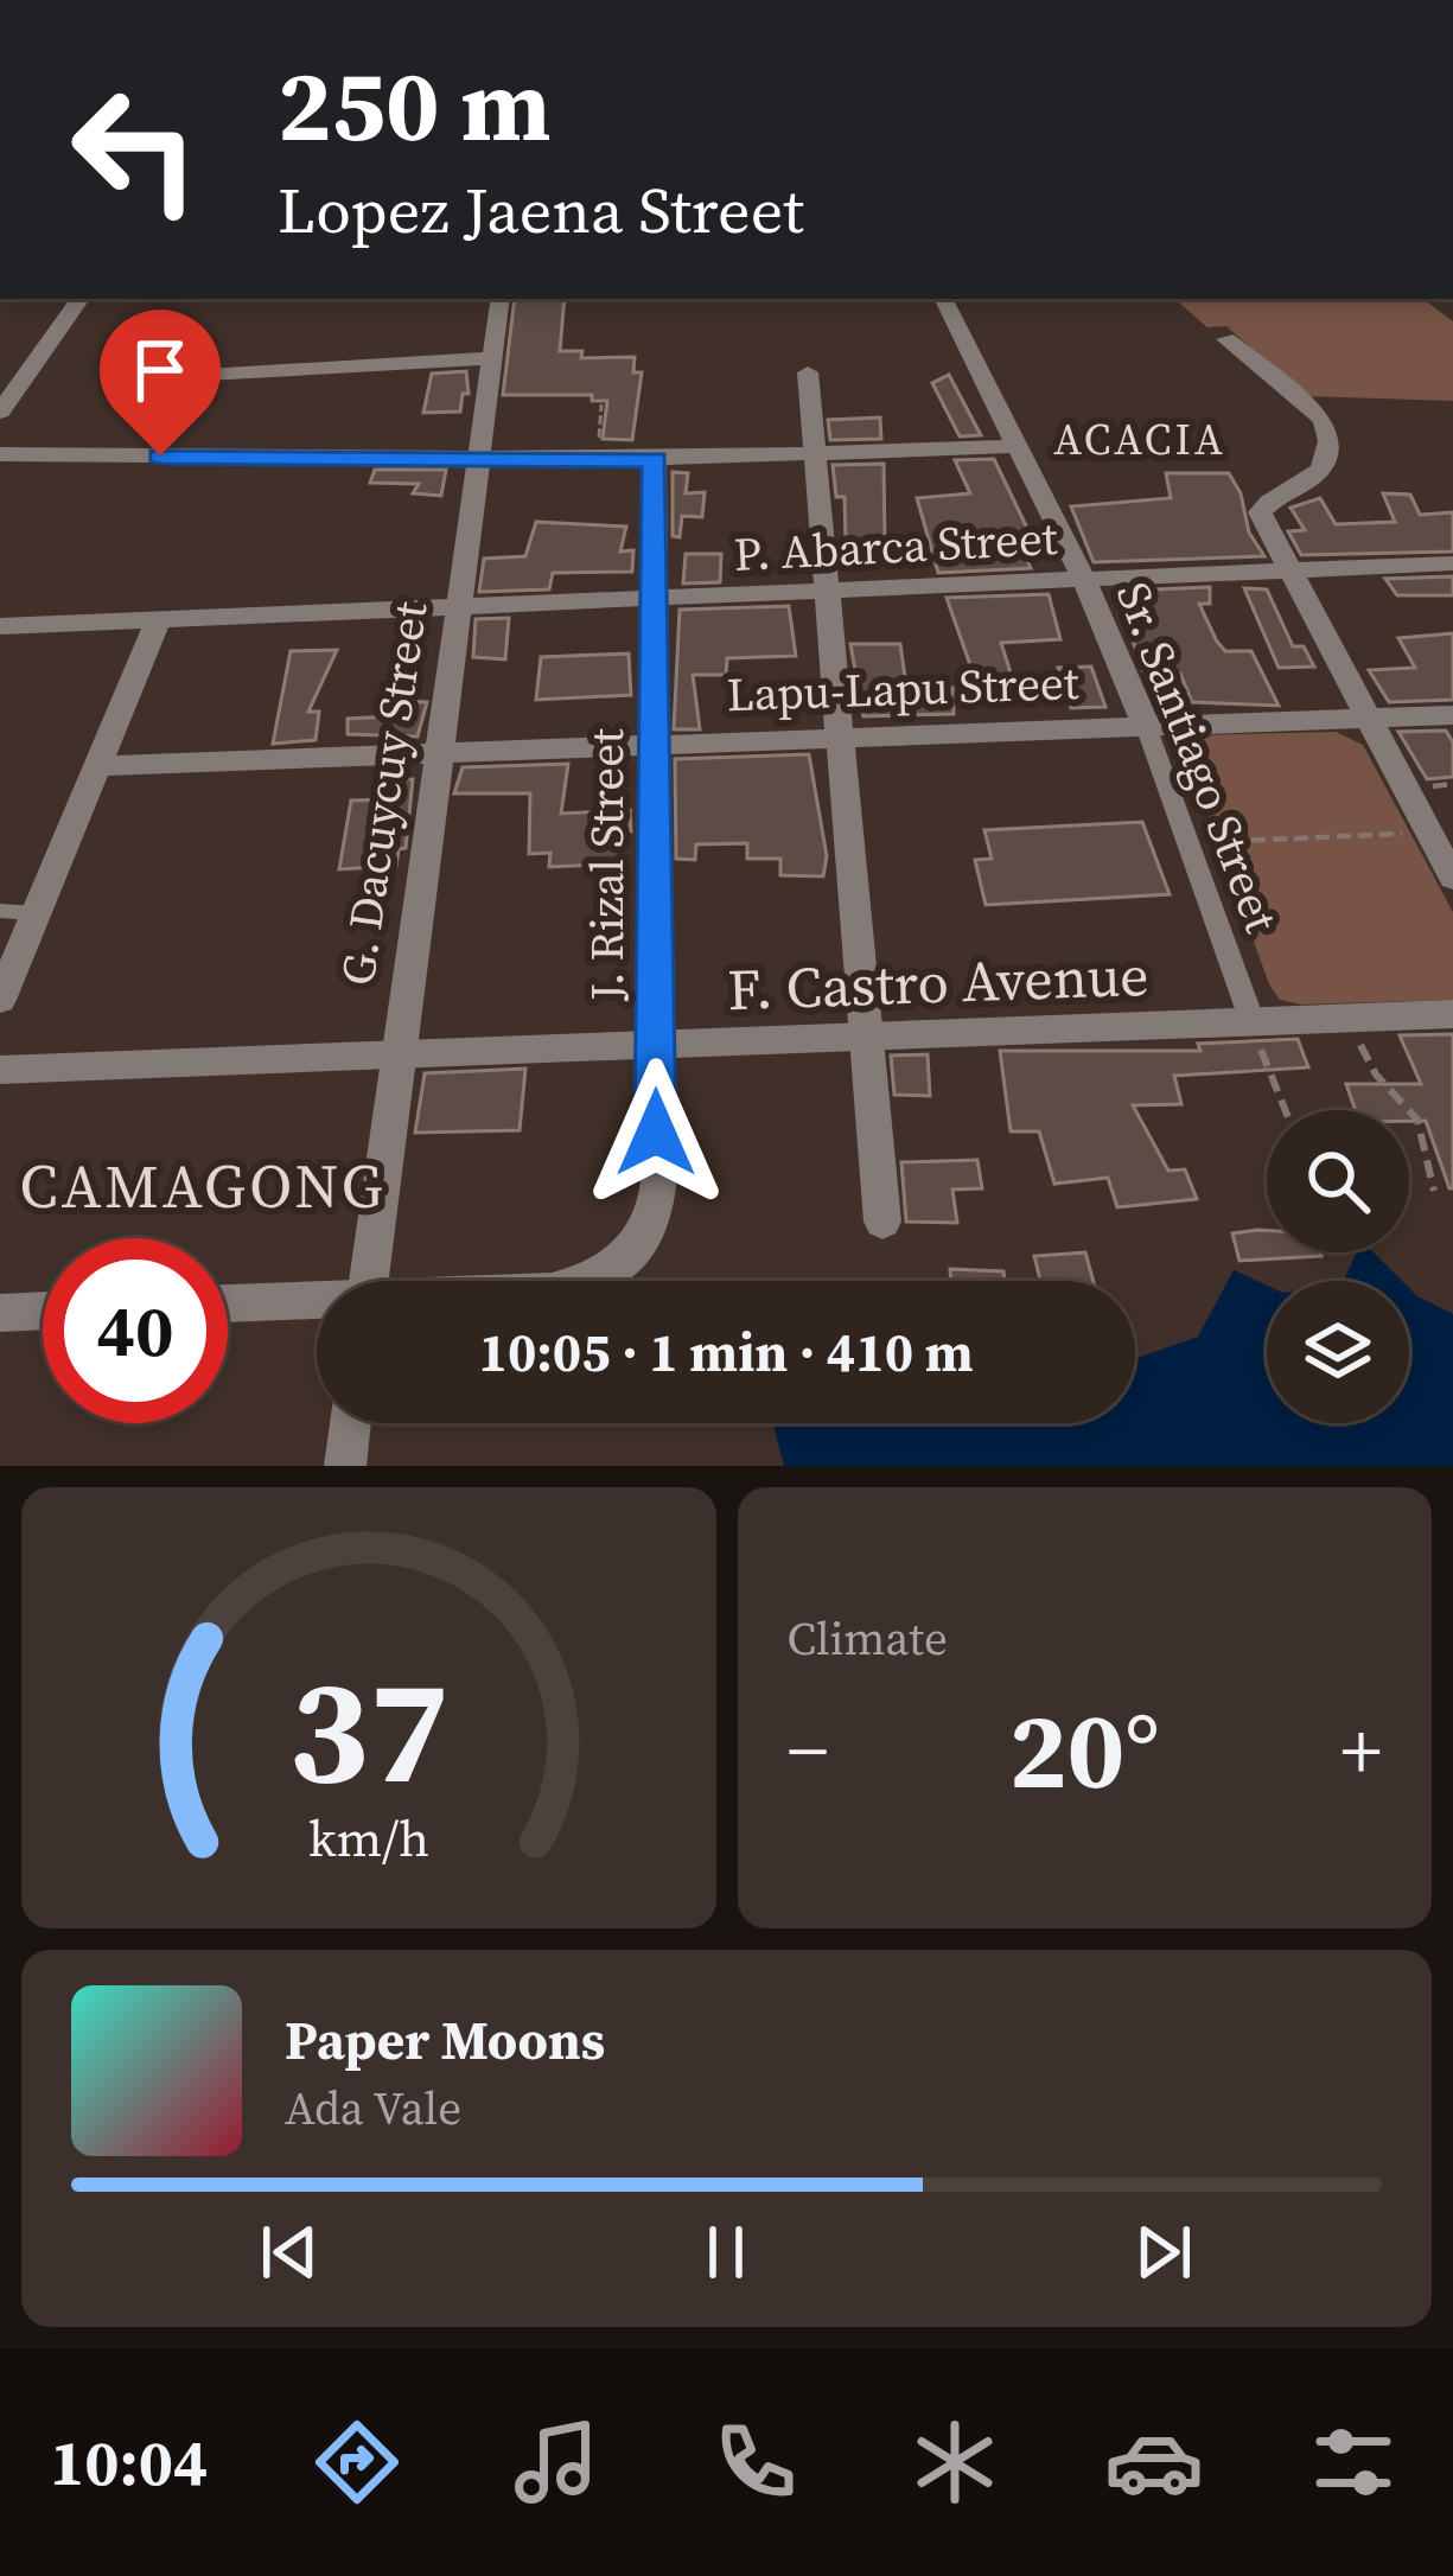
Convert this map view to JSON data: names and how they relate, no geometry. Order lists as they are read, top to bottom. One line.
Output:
{"streets":{"street":["P. Abarca Street","Lapu-Lapu Street","Sr. Santiago Street","G. Dacuycuy Street","J. Rizal Street","F. Castro Avenue"]},"crossings":[["P. Abarca Street","Sr. Santiago Street"],["P. Abarca Street","G. Dacuycuy Street"],["P. Abarca Street","J. Rizal Street"],["Lapu-Lapu Street","Sr. Santiago Street"],["Lapu-Lapu Street","G. Dacuycuy Street"],["Lapu-Lapu Street","J. Rizal Street"],["Sr. Santiago Street","F. Castro Avenue"],["G. Dacuycuy Street","F. Castro Avenue"],["J. Rizal Street","F. Castro Avenue"]],"districts":["ACACIA","CAMAGONG"],"page":{"turn":["250 m","Lopez Jaena Street"],"limit":"40","trip":"10:05 · 1 min · 410 m","tile":"Climate","heat":["−","20°","+"],"song":["Paper Moons","Ada Vale"],"tabs":"10:04","gauge":["37","km/h"]}}
